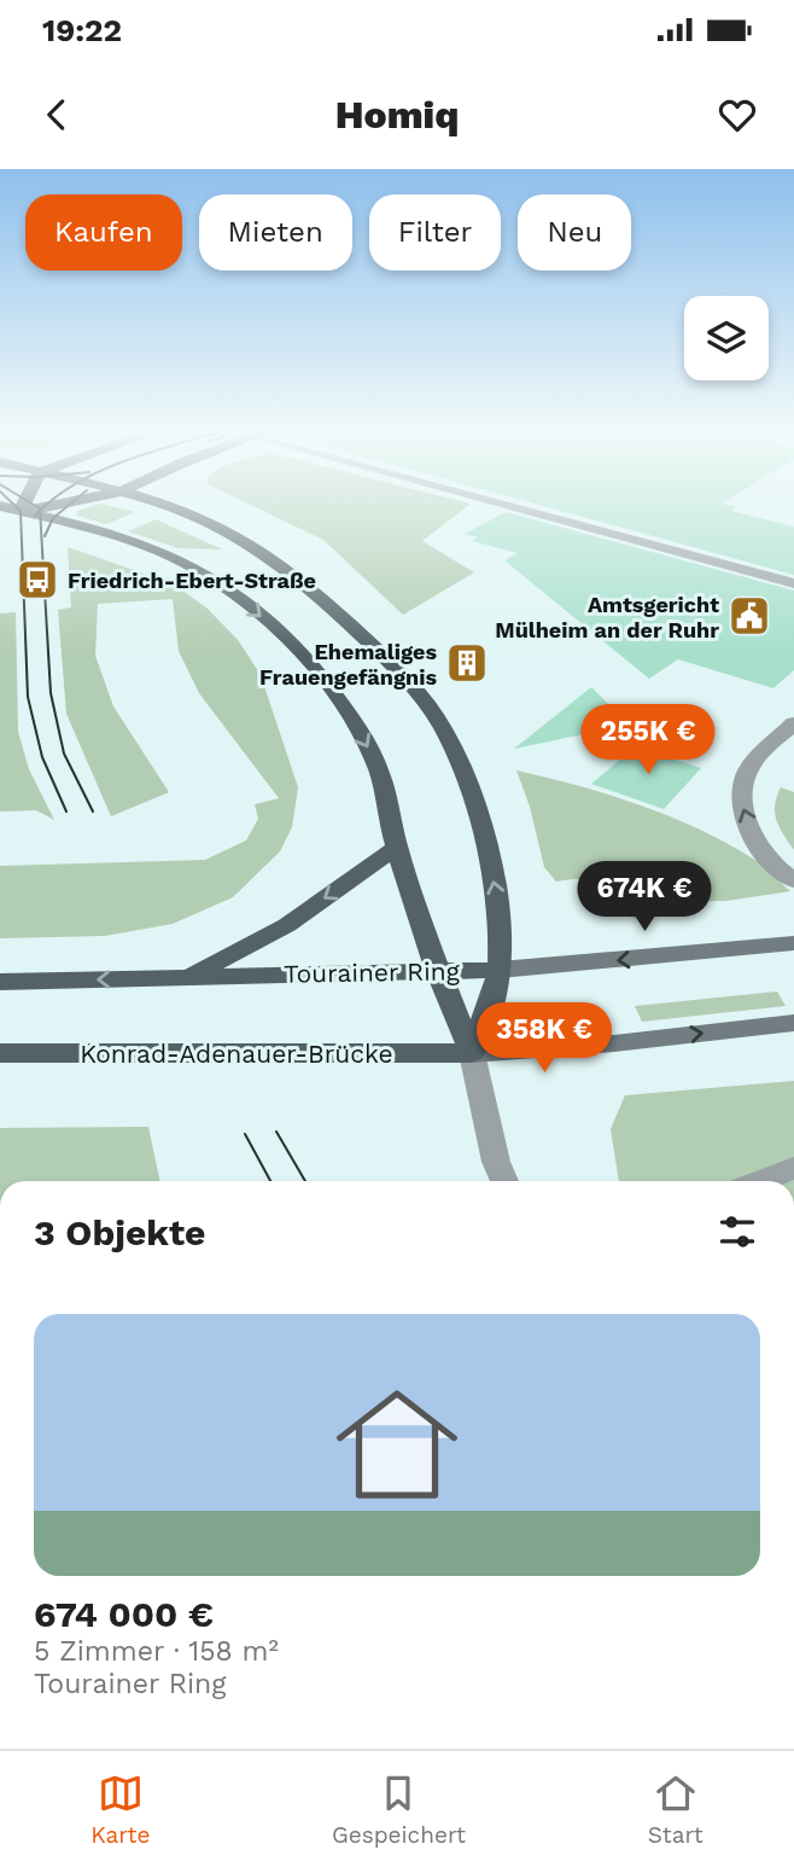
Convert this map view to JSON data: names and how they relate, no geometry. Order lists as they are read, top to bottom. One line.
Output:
{"streets":{"main road":["Tourainer Ring","Konrad-Adenauer-Brücke"]},"places":{"bus stop":["Friedrich-Ebert-Straße"],"public building":["Amtsgericht Mülheim an der Ruhr"],"building":["Ehemaliges Frauengefängnis"]},"page":{"status":"19:22","header":"Homiq","chip":["Kaufen","Mieten","Filter","Neu"],"price":["255K €","674K €","358K €"],"heading":"3 Objekte","list":[{"name":"674 000 €","note":"5 Zimmer · 158 m² · Tourainer Ring"}],"tabs":["Karte","Gespeichert","Start"]}}
